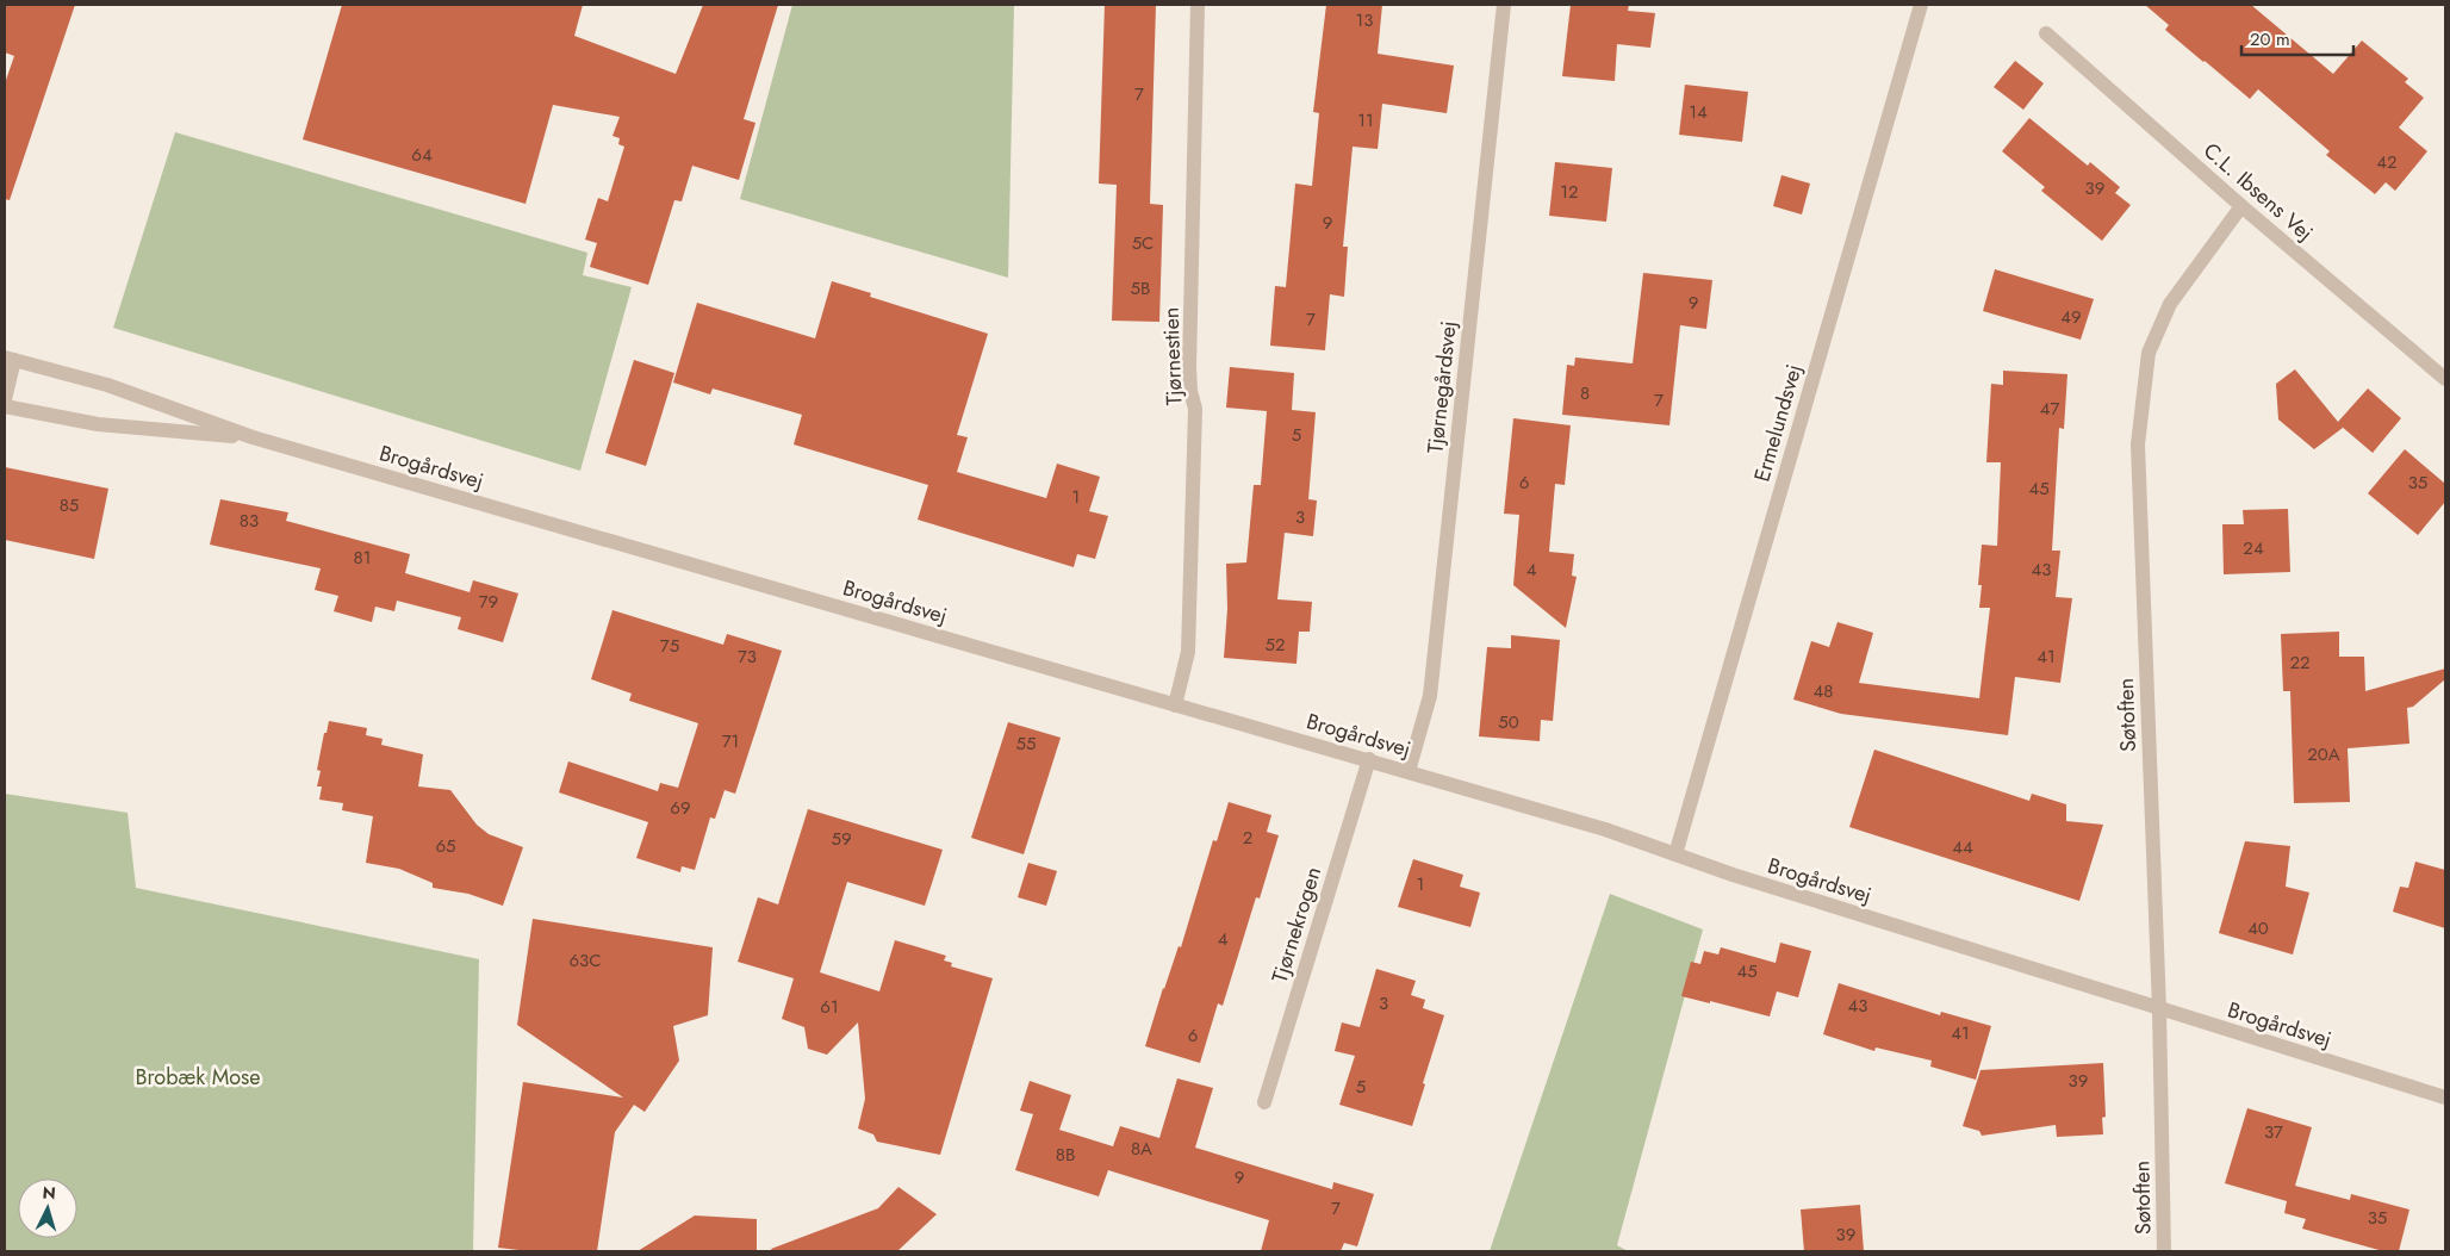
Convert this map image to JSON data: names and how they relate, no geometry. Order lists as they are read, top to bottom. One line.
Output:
{"streets":{"street":["C.L. Ibsens Vej","Tjørnestien","Tjørnegårdsvej","Ermelundsvej","Brogårdsvej","Søtoften","Tjørnekrogen"]},"crossings":[["C.L. Ibsens Vej","Søtoften"],["Tjørnestien","Brogårdsvej"],["Tjørnegårdsvej","Brogårdsvej"],["Ermelundsvej","Brogårdsvej"],["Brogårdsvej","Søtoften"],["Brogårdsvej","Tjørnekrogen"]],"parks":["Brobæk Mose"],"house_numbers":["13","7","14","11","64","42","39","12","9","5C","5B","9","49","7","8","7","47","5","6","35","45","1","85","3","83","24","81","4","43","79","52","75","73","41","22","48","50","71","55","20A","69","2","59","65","44","1","40","4","63C","45","3","43","61","41","6","39","5","37","8A","8B","9","7","35","39"],"scale_bar":"20 m","north":"top"}
